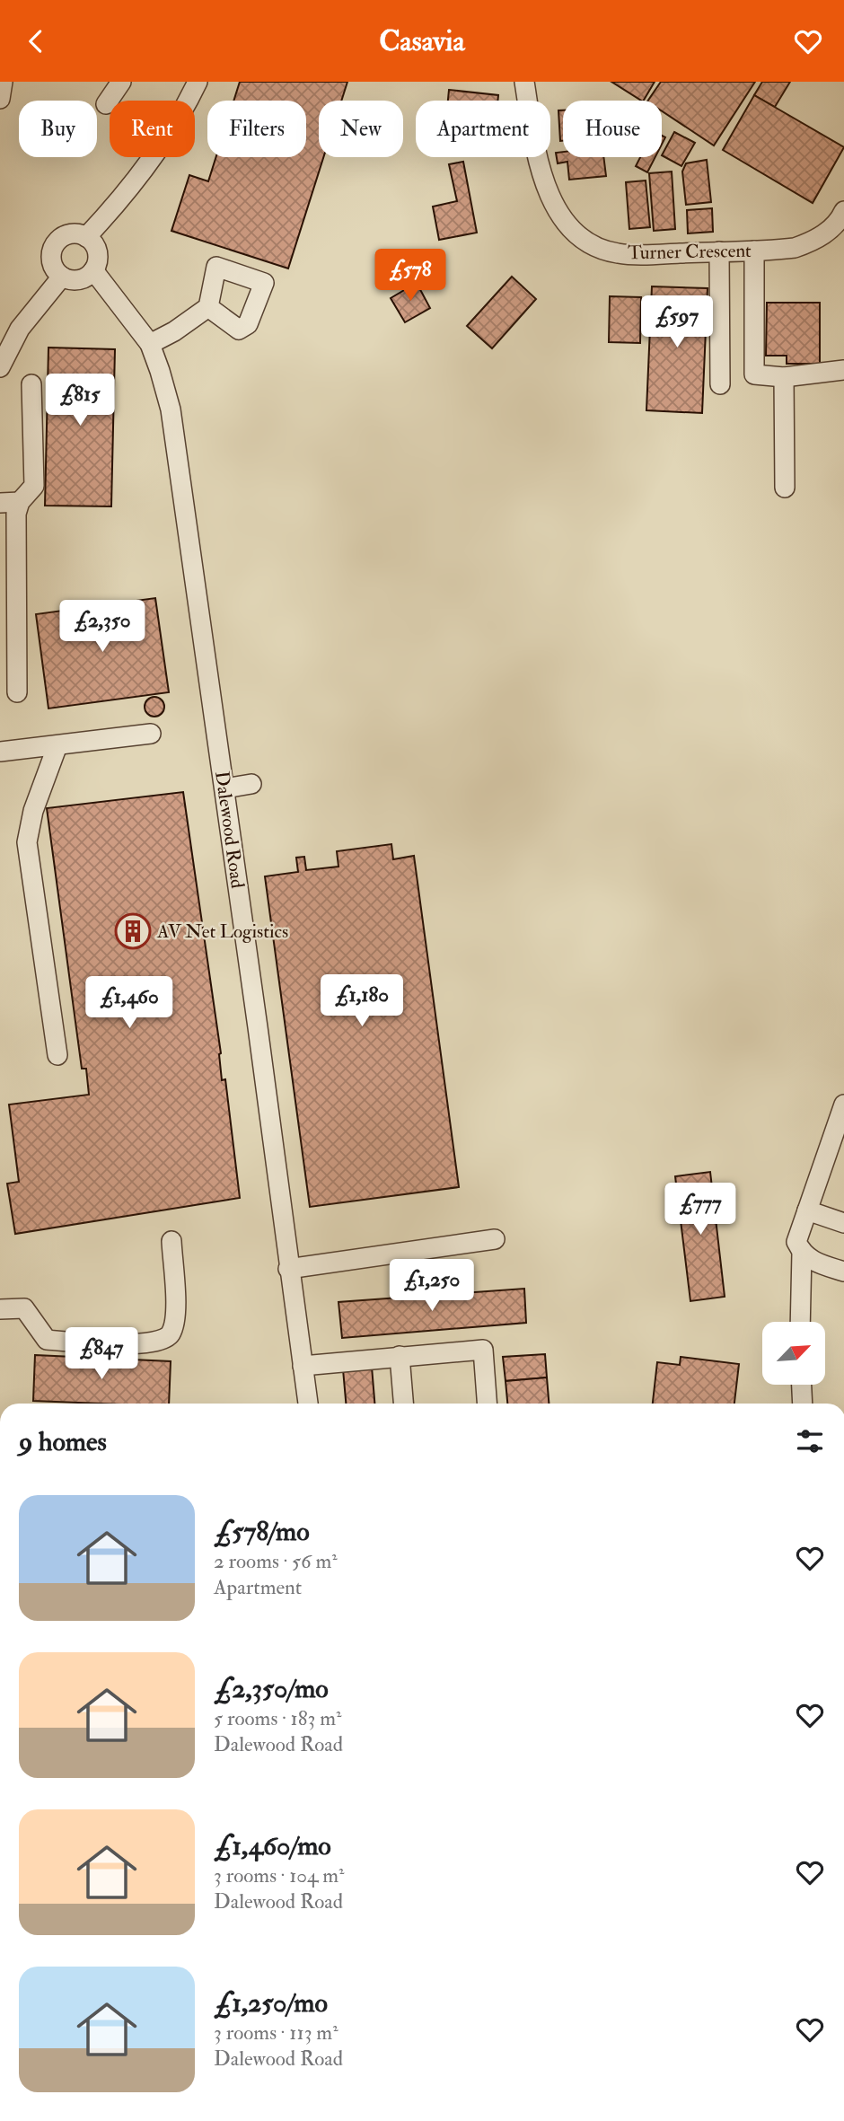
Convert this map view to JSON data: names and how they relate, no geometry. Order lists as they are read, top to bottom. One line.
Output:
{"streets":{"street":["Turner Crescent","Dalewood Road"]},"places":{"building":["AV Net Logistics"]},"north":"top right","page":{"header":"Casavia","chip":["Buy","Rent","Filters","New","Apartment","House"],"price":["£578","£597","£815","£2,350","£1,180","£1,460","£777","£1,250","£847"],"heading":"9 homes","list":[{"name":"£578/mo","note":"2 rooms · 56 m² · Apartment"},{"name":"£2,350/mo","note":"5 rooms · 183 m² · Dalewood Road"},{"name":"£1,460/mo","note":"3 rooms · 104 m² · Dalewood Road"},{"name":"£1,250/mo","note":"3 rooms · 113 m² · Dalewood Road"}]}}
